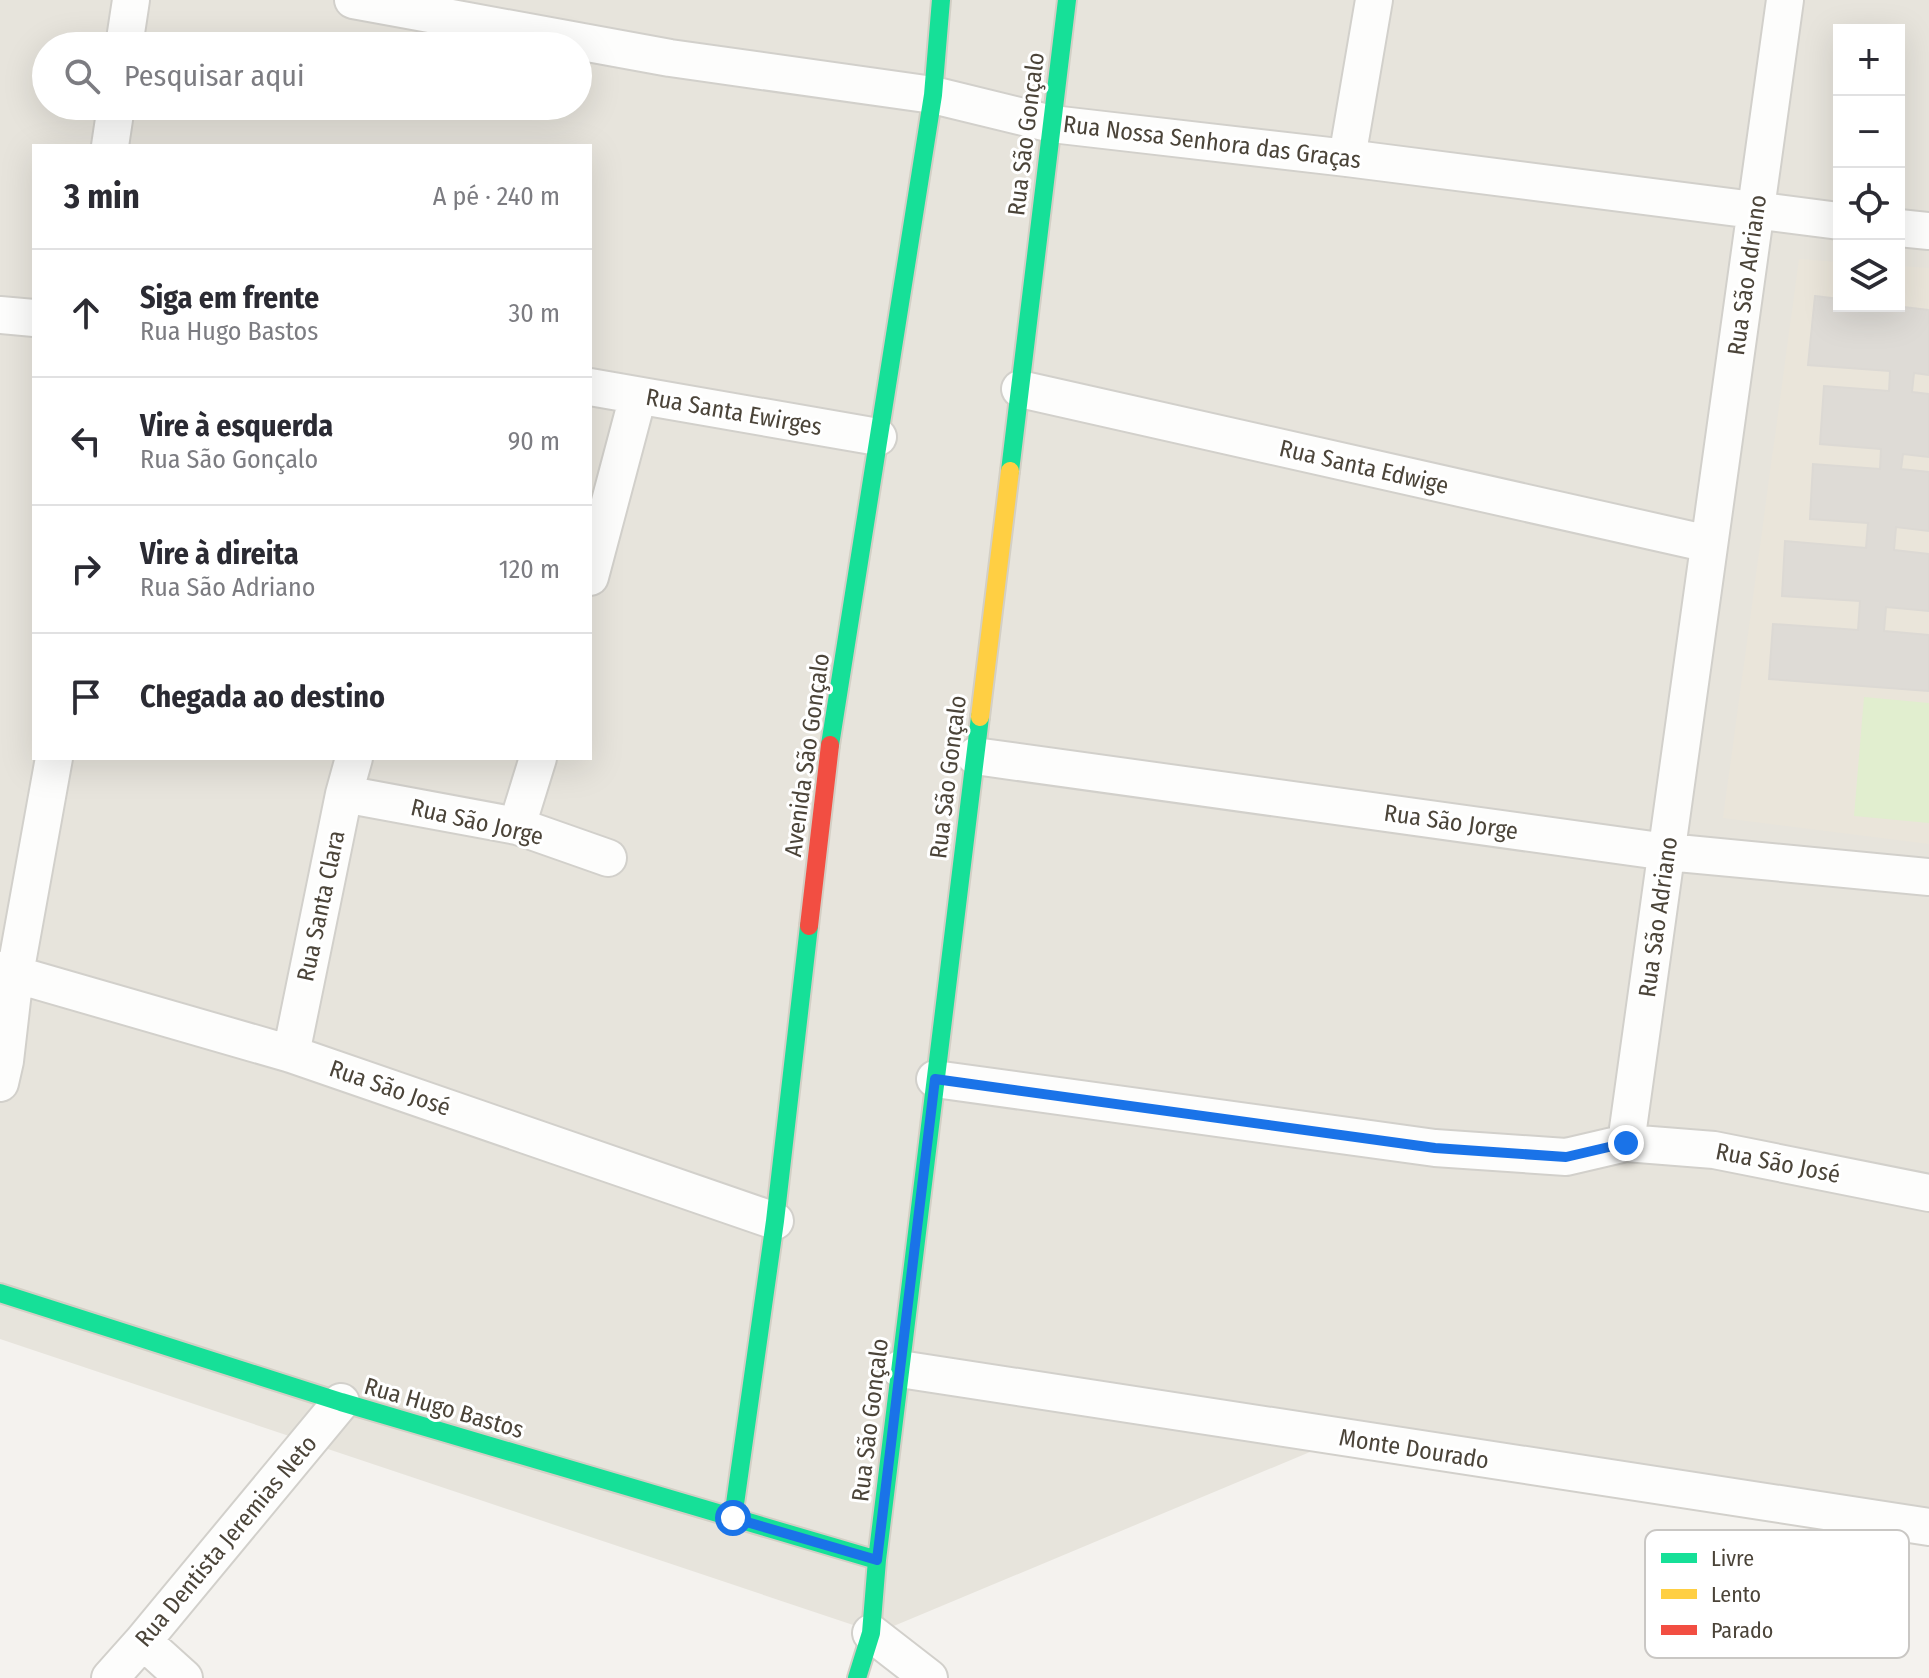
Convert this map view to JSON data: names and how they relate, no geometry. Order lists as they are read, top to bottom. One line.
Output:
{"streets":{"street":["Rua São Gonçalo","Rua Nossa Senhora das Graças","Rua São Adriano","Rua Santa Ewirges","Rua Santa Edwige","Avenida São Gonçalo","Rua São Jorge","Rua Santa Clara","Rua São José","Rua Hugo Bastos","Monte Dourado","Rua Dentista Jeremias Neto"]},"crossings":[["Rua São Gonçalo","Rua Nossa Senhora das Graças"],["Rua São Gonçalo","Rua Santa Edwige"],["Rua São Gonçalo","Rua São Jorge"],["Rua São Gonçalo","Rua Hugo Bastos"],["Rua São Gonçalo","Monte Dourado"],["Rua Nossa Senhora das Graças","Rua São Adriano"],["Rua Nossa Senhora das Graças","Avenida São Gonçalo"],["Rua São Adriano","Rua Santa Edwige"],["Rua São Adriano","Rua São Jorge"],["Rua São Adriano","Rua São José"],["Rua Santa Ewirges","Avenida São Gonçalo"],["Avenida São Gonçalo","Rua São José"],["Avenida São Gonçalo","Rua Hugo Bastos"],["Rua São Jorge","Rua Santa Clara"],["Rua Santa Clara","Rua São José"],["Rua Hugo Bastos","Rua Dentista Jeremias Neto"]],"legend":["Livre","Lento","Parado"],"page":{"map_buttons":["+","−"],"search":"Pesquisar aqui","heading":["3 min","A pé · 240 m"],"list":[["Siga em frente","Rua Hugo Bastos","30 m"],["Vire à esquerda","Rua São Gonçalo","90 m"],["Vire à direita","Rua São Adriano","120 m"],"Chegada ao destino"]}}
